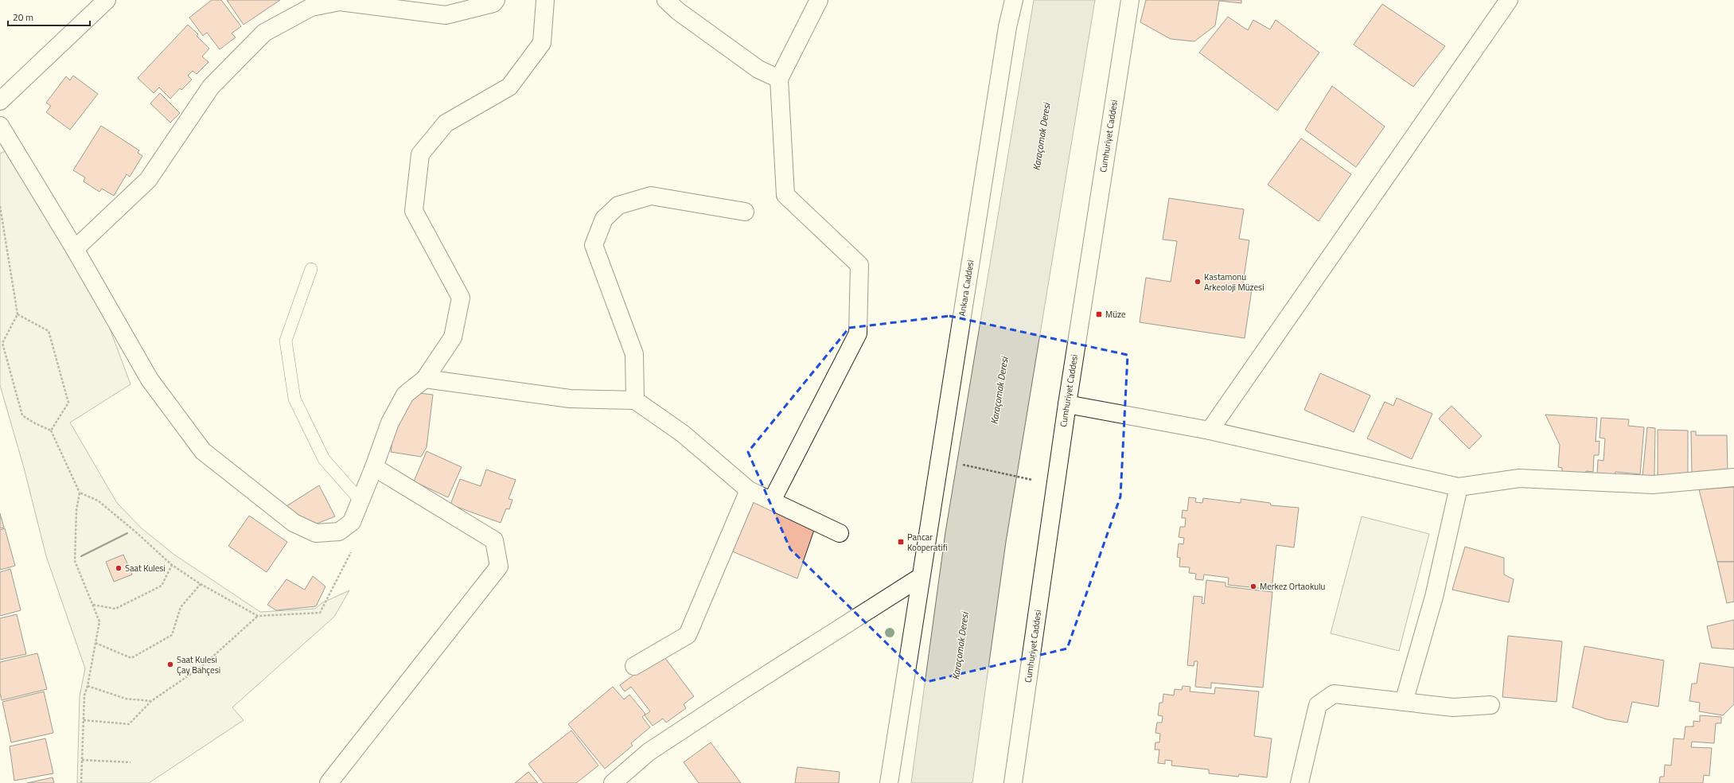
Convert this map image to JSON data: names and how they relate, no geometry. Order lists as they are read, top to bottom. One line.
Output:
{"streets":{"street":["Cumhuriyet Caddesi","Ankara Caddesi"]},"water":["Karaçomak Deresi"],"places":{"other":["Kastamonu Arkeoloji Müzesi","Saat Kulesi","Merkez Ortaokulu","Saat Kulesi Çay Bahçesi"],"transit":["Müze","Pancar Kooperatifi"]},"scale_bar":"20 m"}
